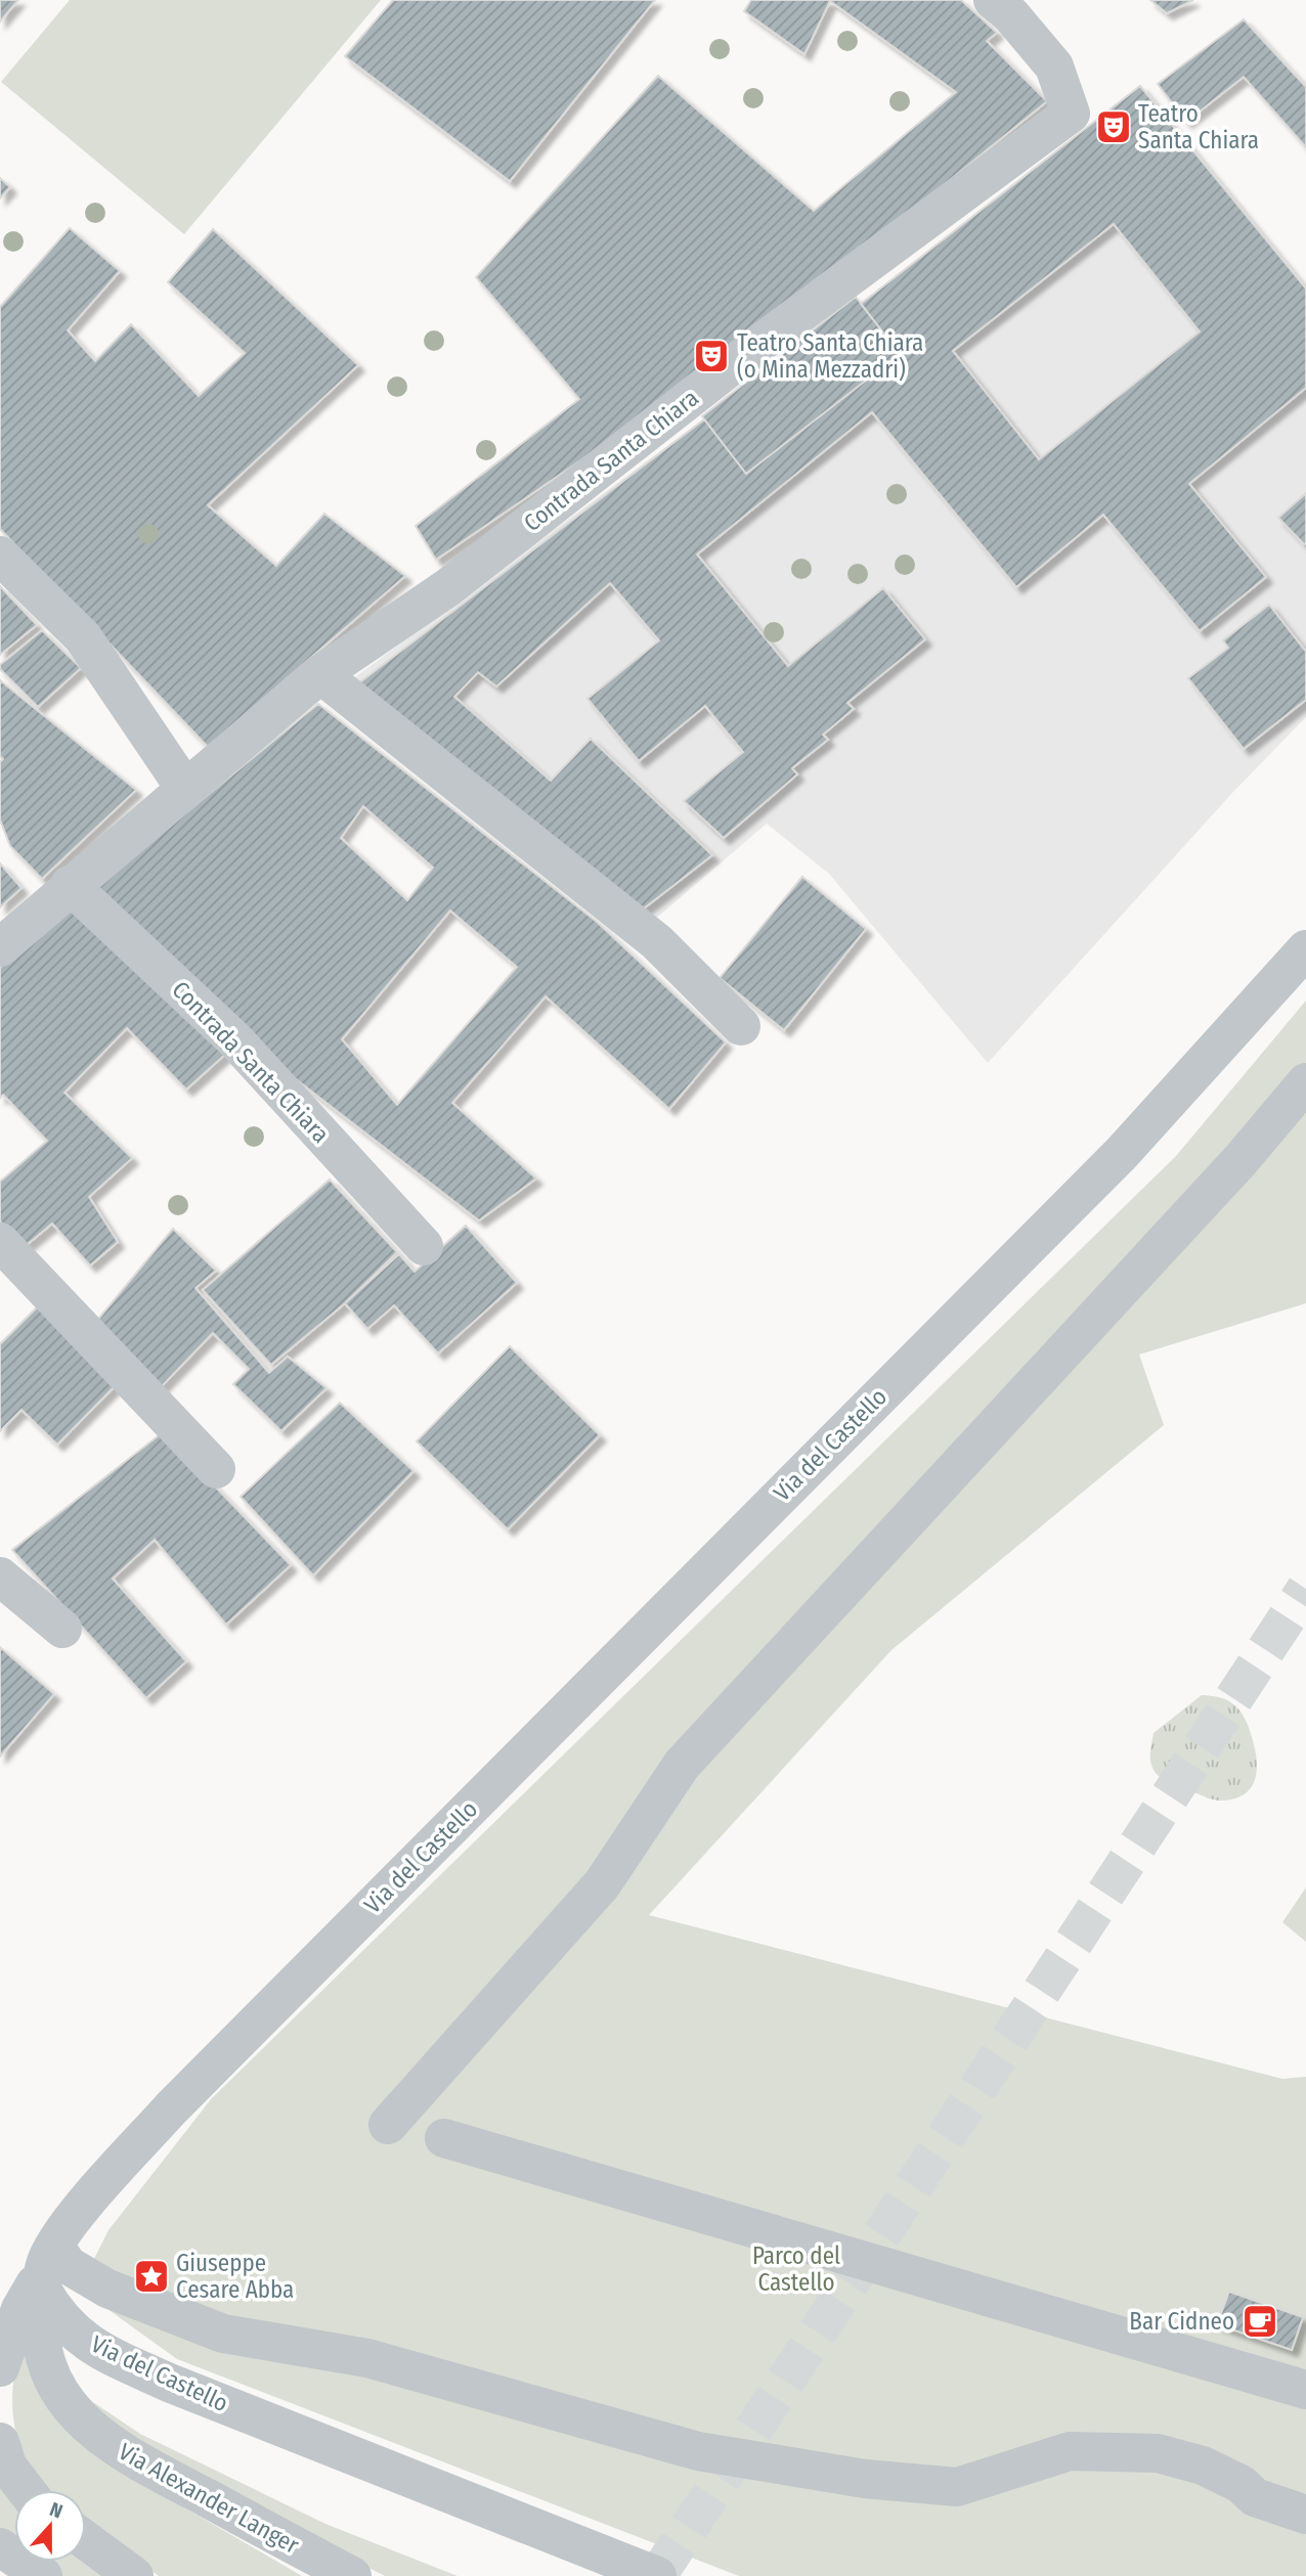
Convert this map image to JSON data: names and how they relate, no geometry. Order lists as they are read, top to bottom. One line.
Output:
{"streets":{"street":["Contrada Santa Chiara","Via del Castello","Via Alexander Langer"]},"crossings":[["Via del Castello","Via Alexander Langer"]],"parks":["Parco del Castello"],"places":{"theatre":["Teatro Santa Chiara","Teatro Santa Chiara (o Mina Mezzadri)"],"place":["Giuseppe Cesare Abba"],"cafe":["Bar Cidneo"]},"north":"top"}
